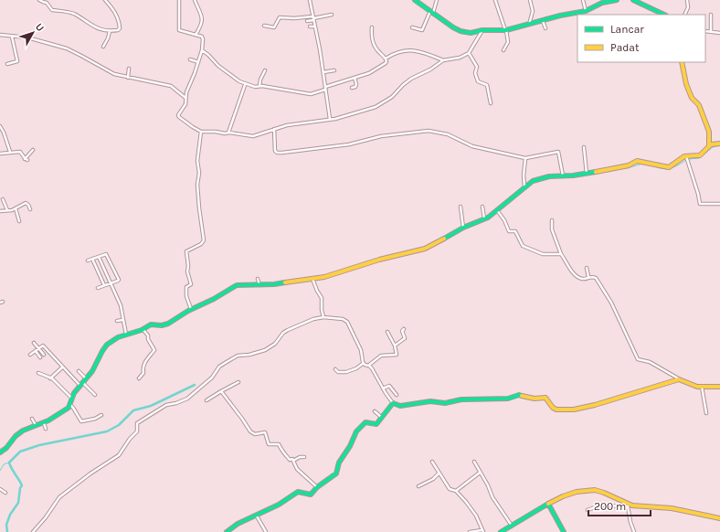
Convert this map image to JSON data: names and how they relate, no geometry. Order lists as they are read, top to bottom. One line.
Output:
{"legend":["Lancar","Padat"],"scale_bar":"200 m","north":"top right"}
